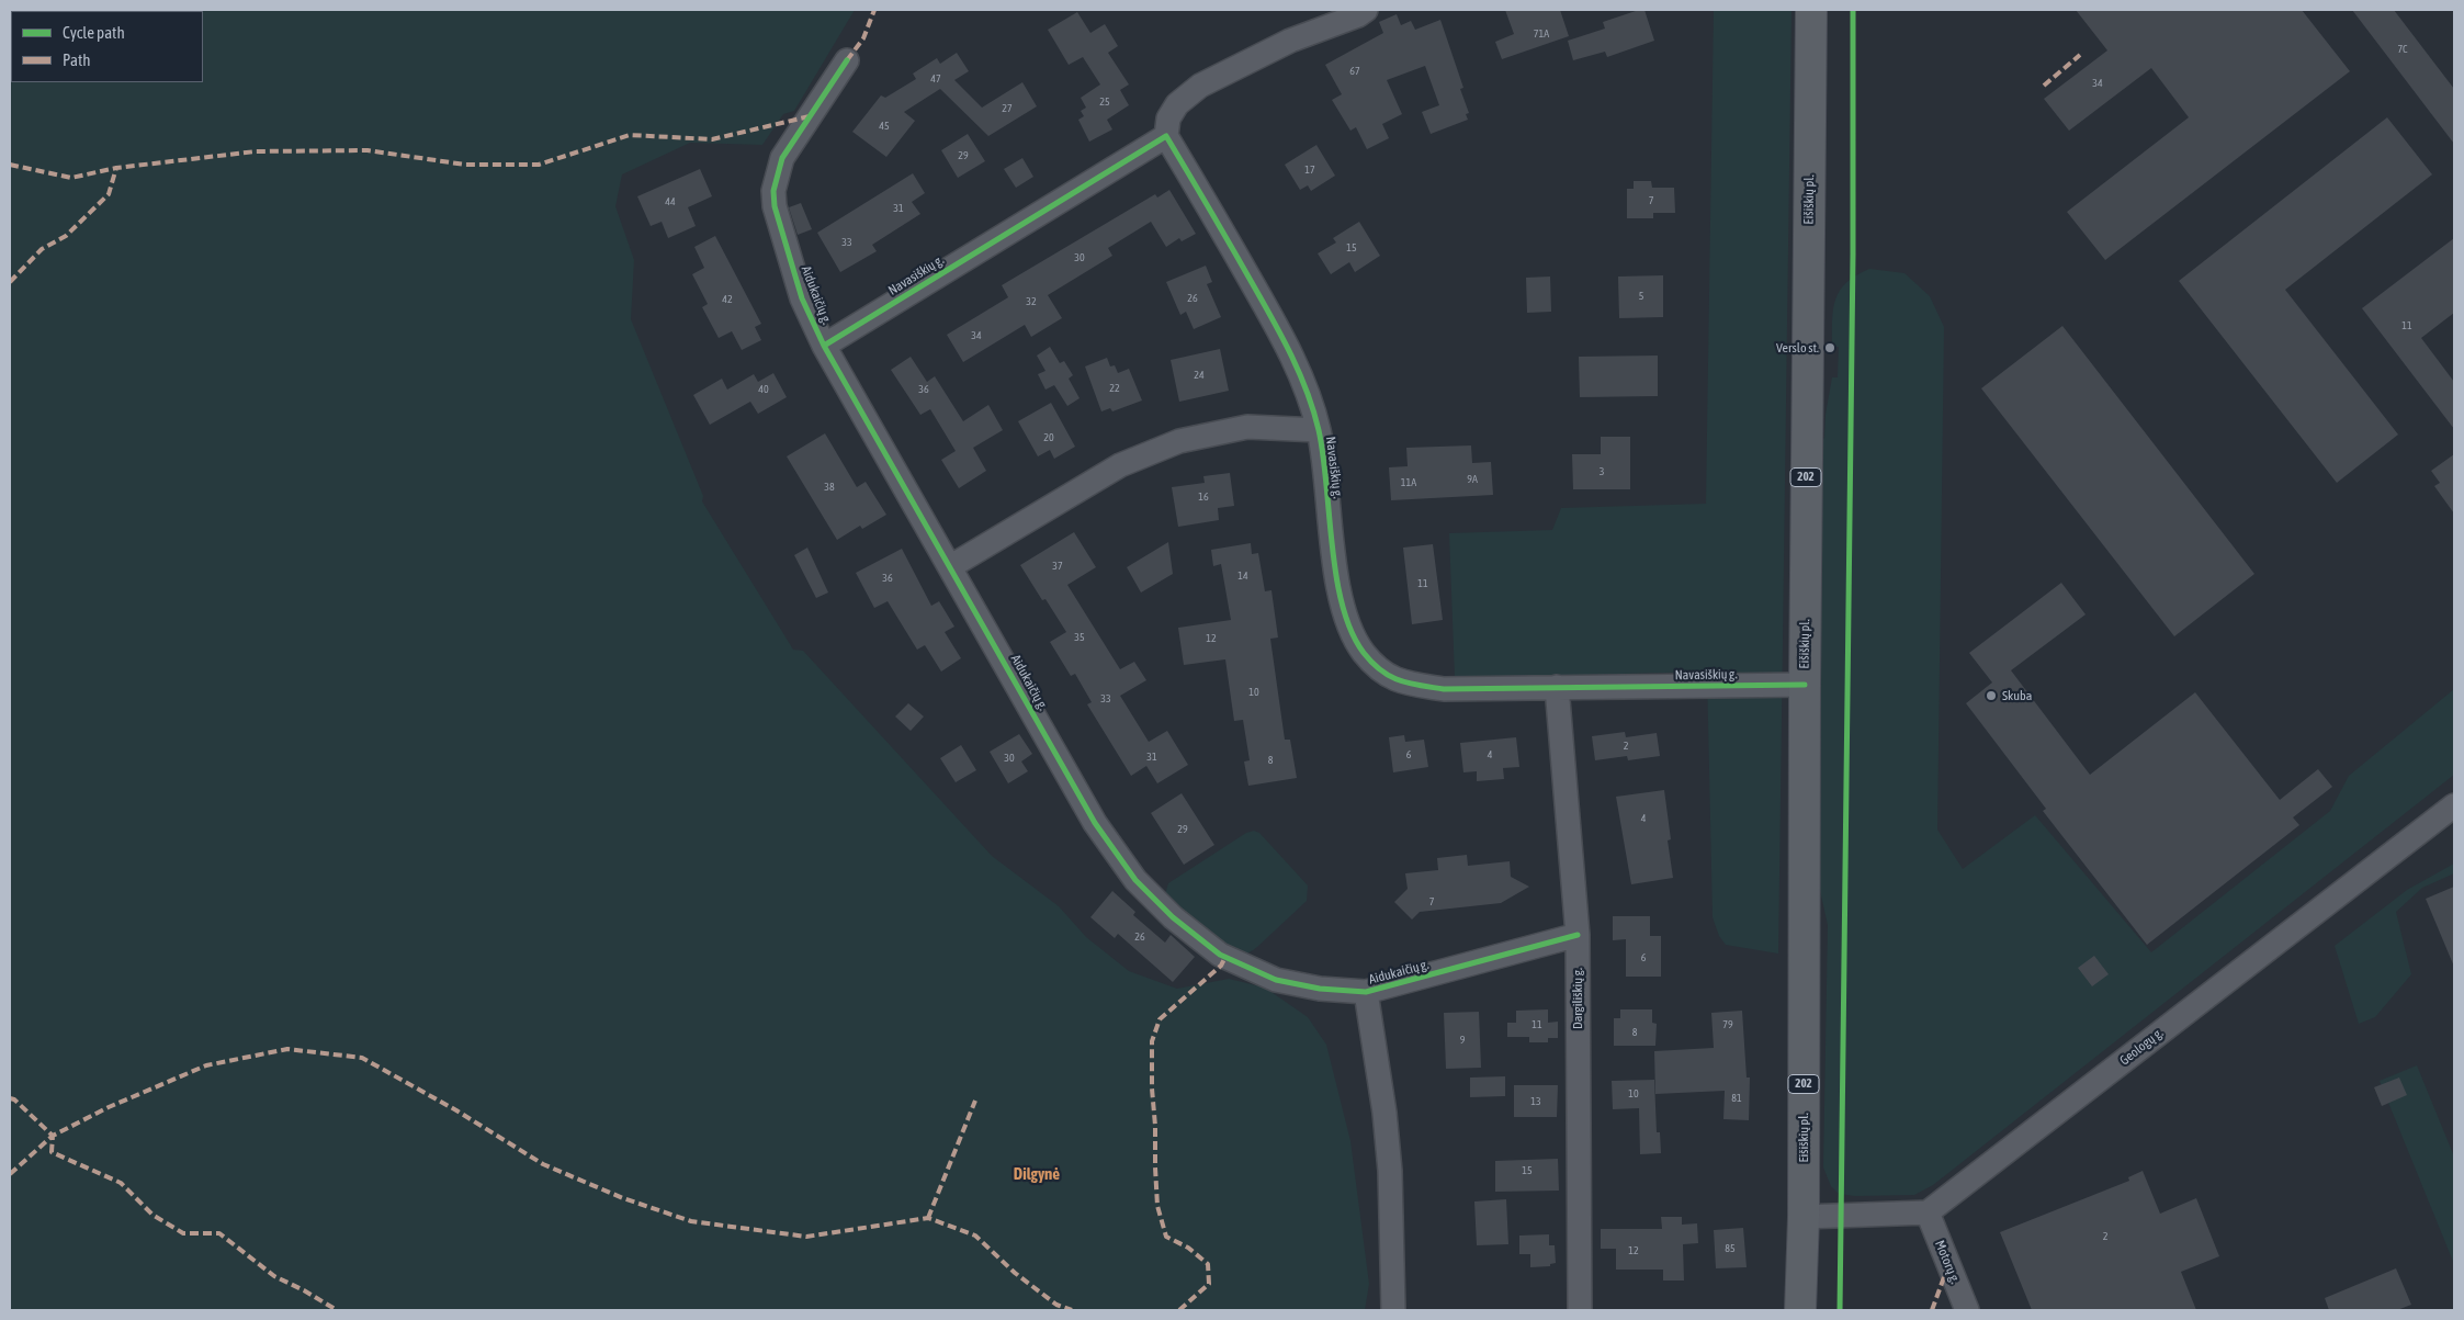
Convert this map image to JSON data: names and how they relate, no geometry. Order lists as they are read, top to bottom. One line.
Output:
{"streets":{"main road":["Eišiškių pl.","202"],"street":["Navasiškių g.","Aidukaičių g.","Dargiliškių g.","Geologų g.","Motorų g."]},"crossings":[["Eišiškių pl.","Navasiškių g."],["Navasiškių g.","Aidukaičių g."],["Navasiškių g.","Dargiliškių g."],["Aidukaičių g.","Dargiliškių g."],["Geologų g.","Motorų g."]],"districts":["Dilgynė"],"places":["Verslo st.","Skuba"],"house_numbers":["71A","7C","67","47","34","25","27","45","29","17","7","44","31","33","15","30","5","26","42","32","11","34","24","22","40","36","20","3","9A","11A","38","16","37","14","36","11","35","12","10","33","2","6","4","31","30","8","4","29","7","26","6","11","79","8","9","10","81","13","15","2","85","12"],"legend":["Cycle path","Path"]}
